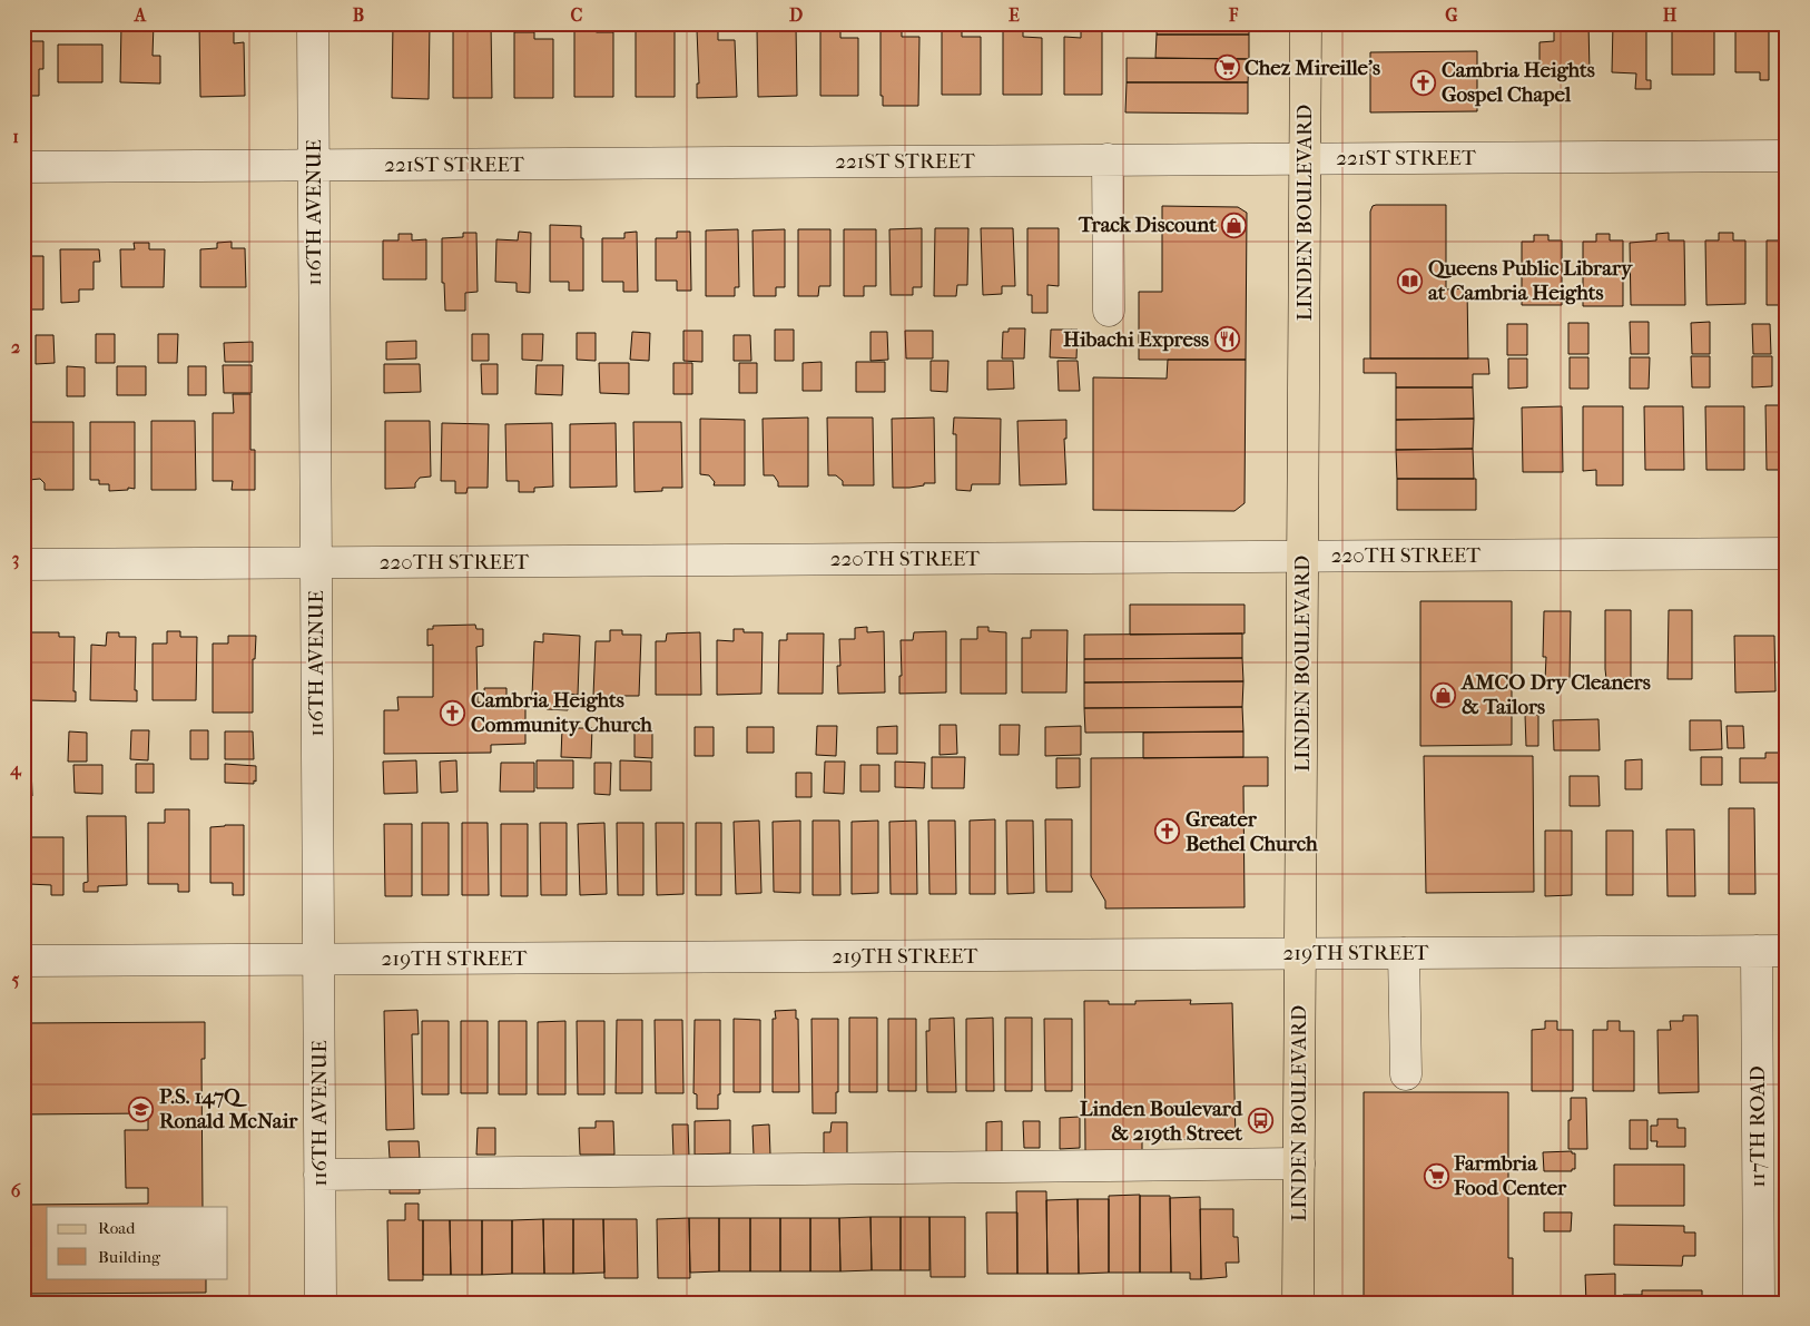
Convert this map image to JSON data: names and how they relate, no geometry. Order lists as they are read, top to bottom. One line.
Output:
{"streets":{"main road":["LINDEN BOULEVARD"],"street":["221ST STREET","116TH AVENUE","220TH STREET","219TH STREET","117TH ROAD"]},"crossings":[["221ST STREET","116TH AVENUE"],["221ST STREET","LINDEN BOULEVARD"],["116TH AVENUE","220TH STREET"],["116TH AVENUE","219TH STREET"],["LINDEN BOULEVARD","220TH STREET"],["LINDEN BOULEVARD","219TH STREET"],["219TH STREET","117TH ROAD"]],"places":{"supermarket":["Chez Mireille's","Farmbria Food Center"],"church":["Cambria Heights Gospel Chapel","Cambria Heights Community Church","Greater Bethel Church"],"shop":["Track Discount","AMCO Dry Cleaners & Tailors"],"library":["Queens Public Library at Cambria Heights"],"restaurant":["Hibachi Express"],"school or university":["P.S. 147Q Ronald McNair"],"bus stop":["Linden Boulevard & 219th Street"]},"legend":["Road","Building"],"grid":{"columns":["A","B","C","D","E","F","G","H"],"rows":["1","2","3","4","5","6"]}}
